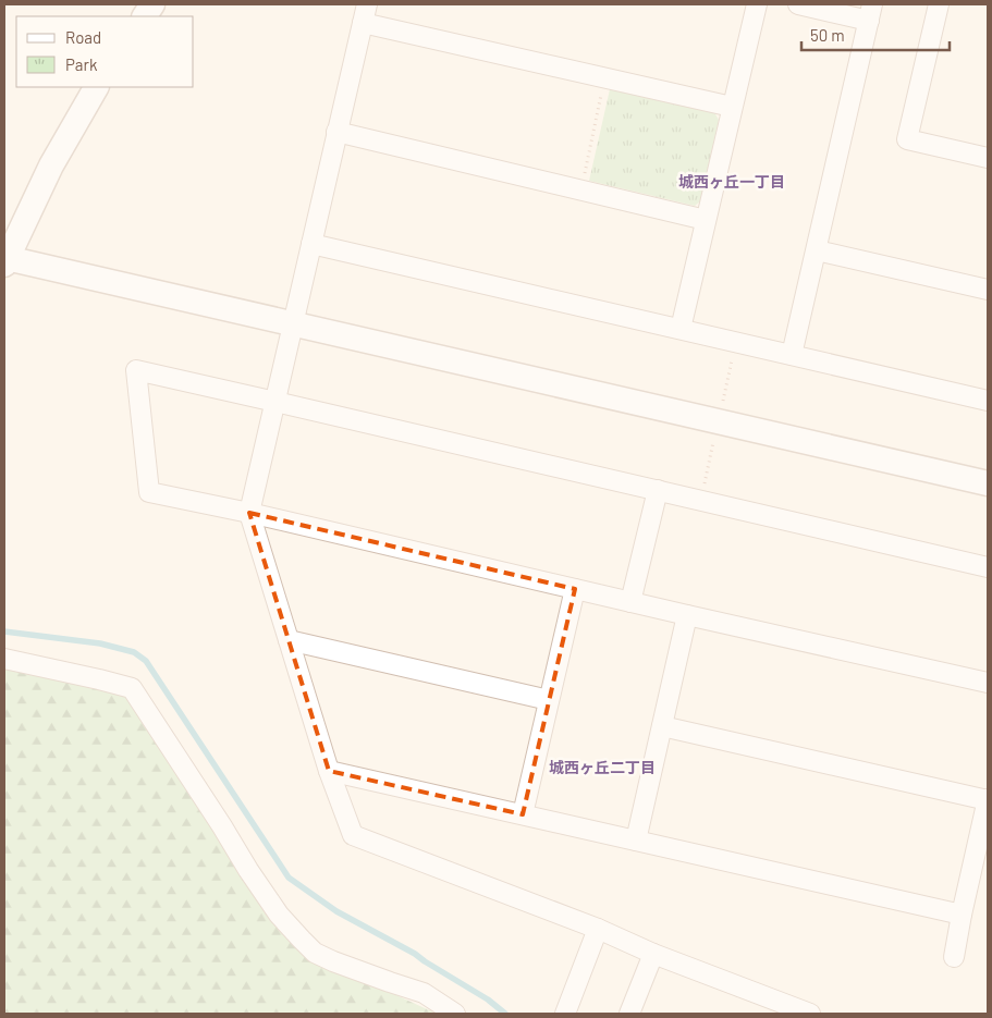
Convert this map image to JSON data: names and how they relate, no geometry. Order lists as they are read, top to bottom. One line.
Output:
{"districts":["城西ヶ丘一丁目","城西ヶ丘二丁目"],"legend":["Road","Park"],"scale_bar":"50 m"}
